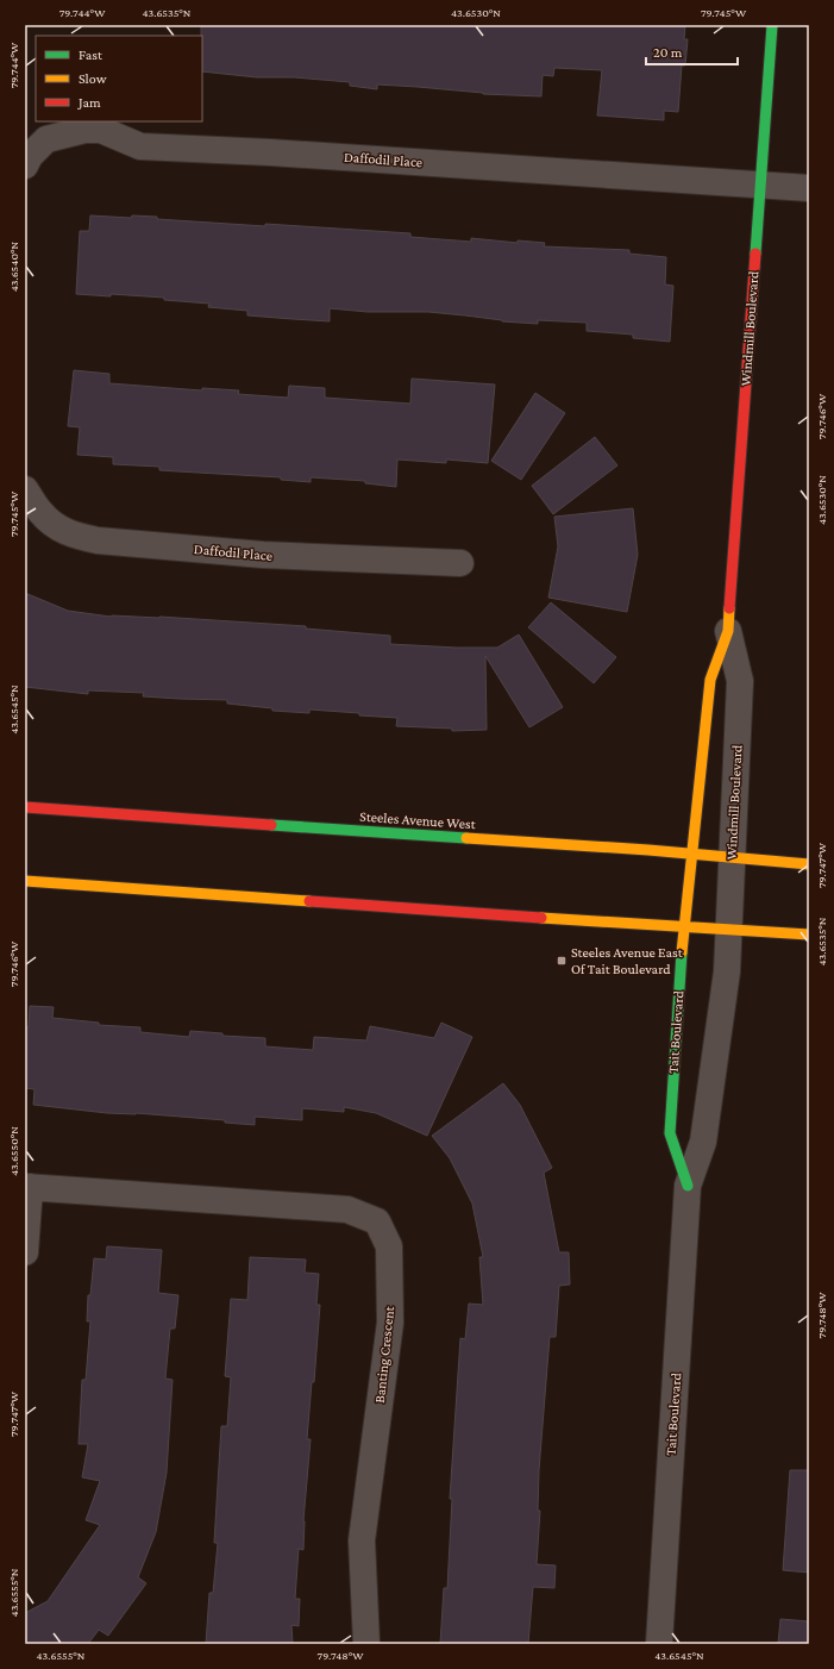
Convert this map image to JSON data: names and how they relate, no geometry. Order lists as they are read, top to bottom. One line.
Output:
{"streets":{"main road":["Windmill Boulevard","Steeles Avenue West","Tait Boulevard"],"street":["Daffodil Place","Banting Crescent"]},"crossings":[["Daffodil Place","Windmill Boulevard"],["Windmill Boulevard","Steeles Avenue West"],["Windmill Boulevard","Tait Boulevard"]],"places":{"transit":["Steeles Avenue East Of Tait Boulevard"]},"legend":["Fast","Slow","Jam"],"scale_bar":"20 m","coordinates":["79.744°W","43.6535°N","43.6530°N","79.745°W","43.6540°N","79.746°W","43.6545°N","79.747°W","43.6550°N","79.748°W","43.6555°N"]}
